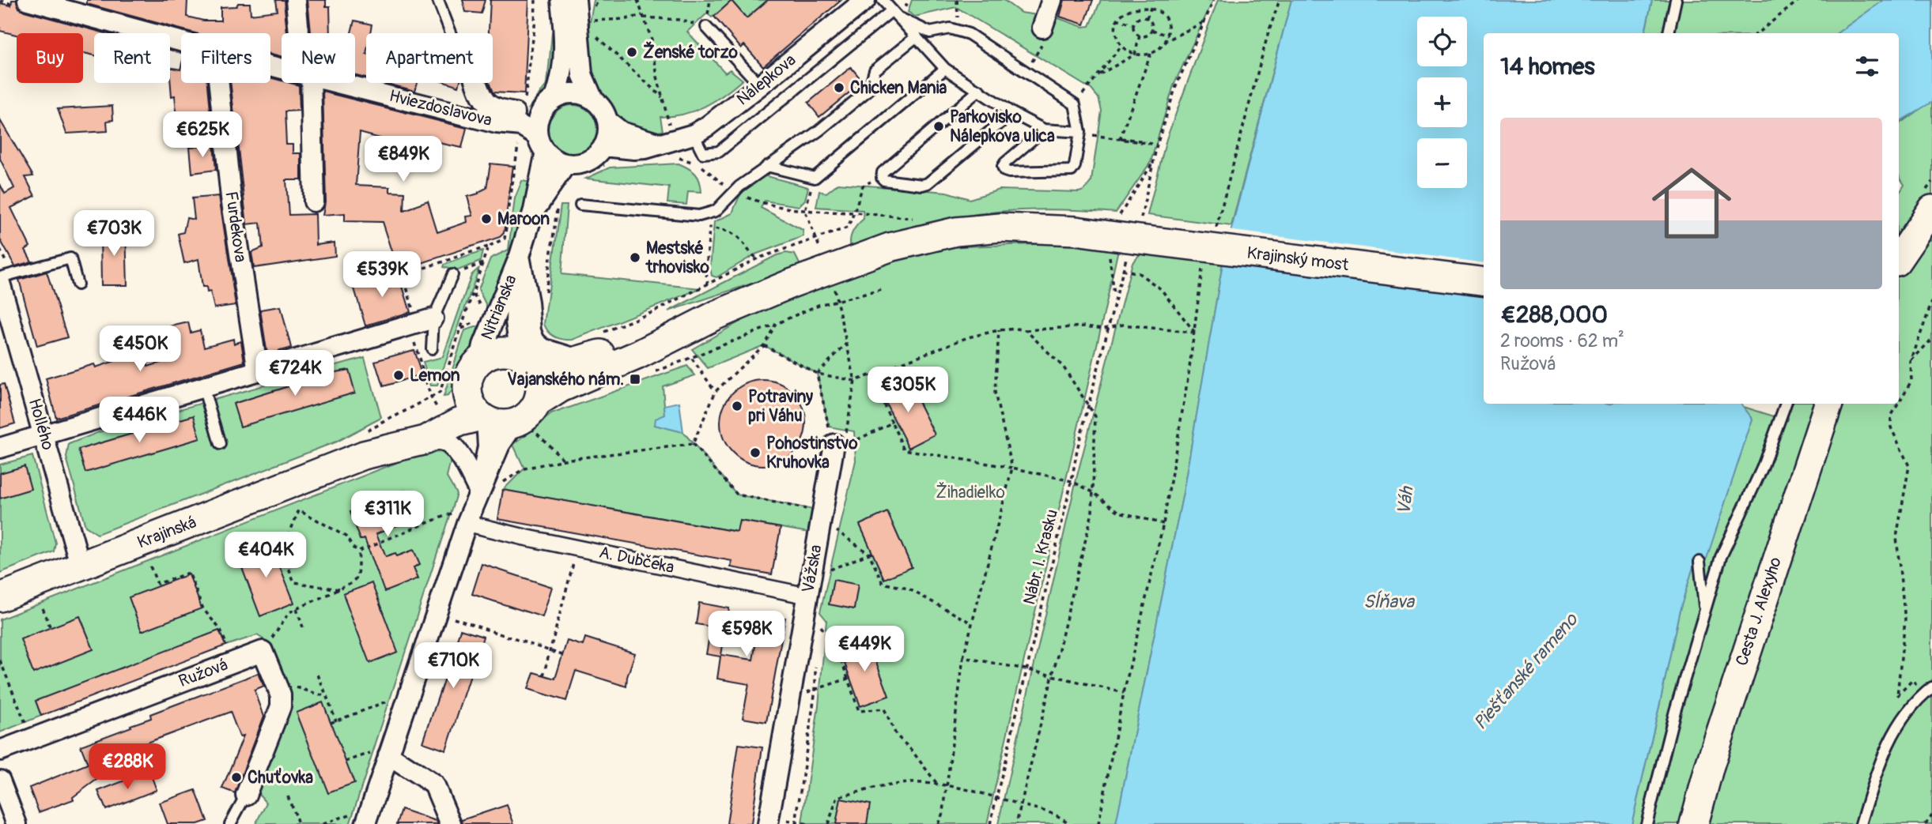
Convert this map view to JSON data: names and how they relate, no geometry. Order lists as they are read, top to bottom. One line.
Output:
{"streets":{"main road":["Krajinský most","Krajinská","Cesta J. Alexyho"],"street":["Nálepkova","Hviezdoslavova","Furdekova","Nitrianska","Hollého","A. Dubčeka","Vážska","Ružová"],"path":["Nábr. I. Krasku"]},"crossings":[["Nálepkova","Hviezdoslavova"],["Nálepkova","Nitrianska"],["Hviezdoslavova","Nitrianska"],["Krajinský most","Nábr. I. Krasku"],["Nitrianska","Krajinská"],["Hollého","Krajinská"],["A. Dubčeka","Vážska"]],"water":["Váh","Sĺňava","Piešťanské rameno"],"parks":["Žihadielko"],"places":{"other":["Ženské torzo","Chicken Mania","Parkovisko Nálepkova ulica","Maroon","Mestské trhovisko","Lemon","Potraviny pri Váhu","Pohostinstvo Kruhovka","Chuťovka"],"transit":["Vajanského nám."]},"page":{"map_buttons":["+","−"],"chip":["Buy","Rent","Filters","New","Apartment"],"heading":"14 homes","list":[{"name":"€288,000","note":"2 rooms · 62 m² · Ružová"}],"price":["€625K","€849K","€703K","€539K","€450K","€724K","€305K","€446K","€311K","€404K","€598K","€449K","€710K","€288K"]}}
